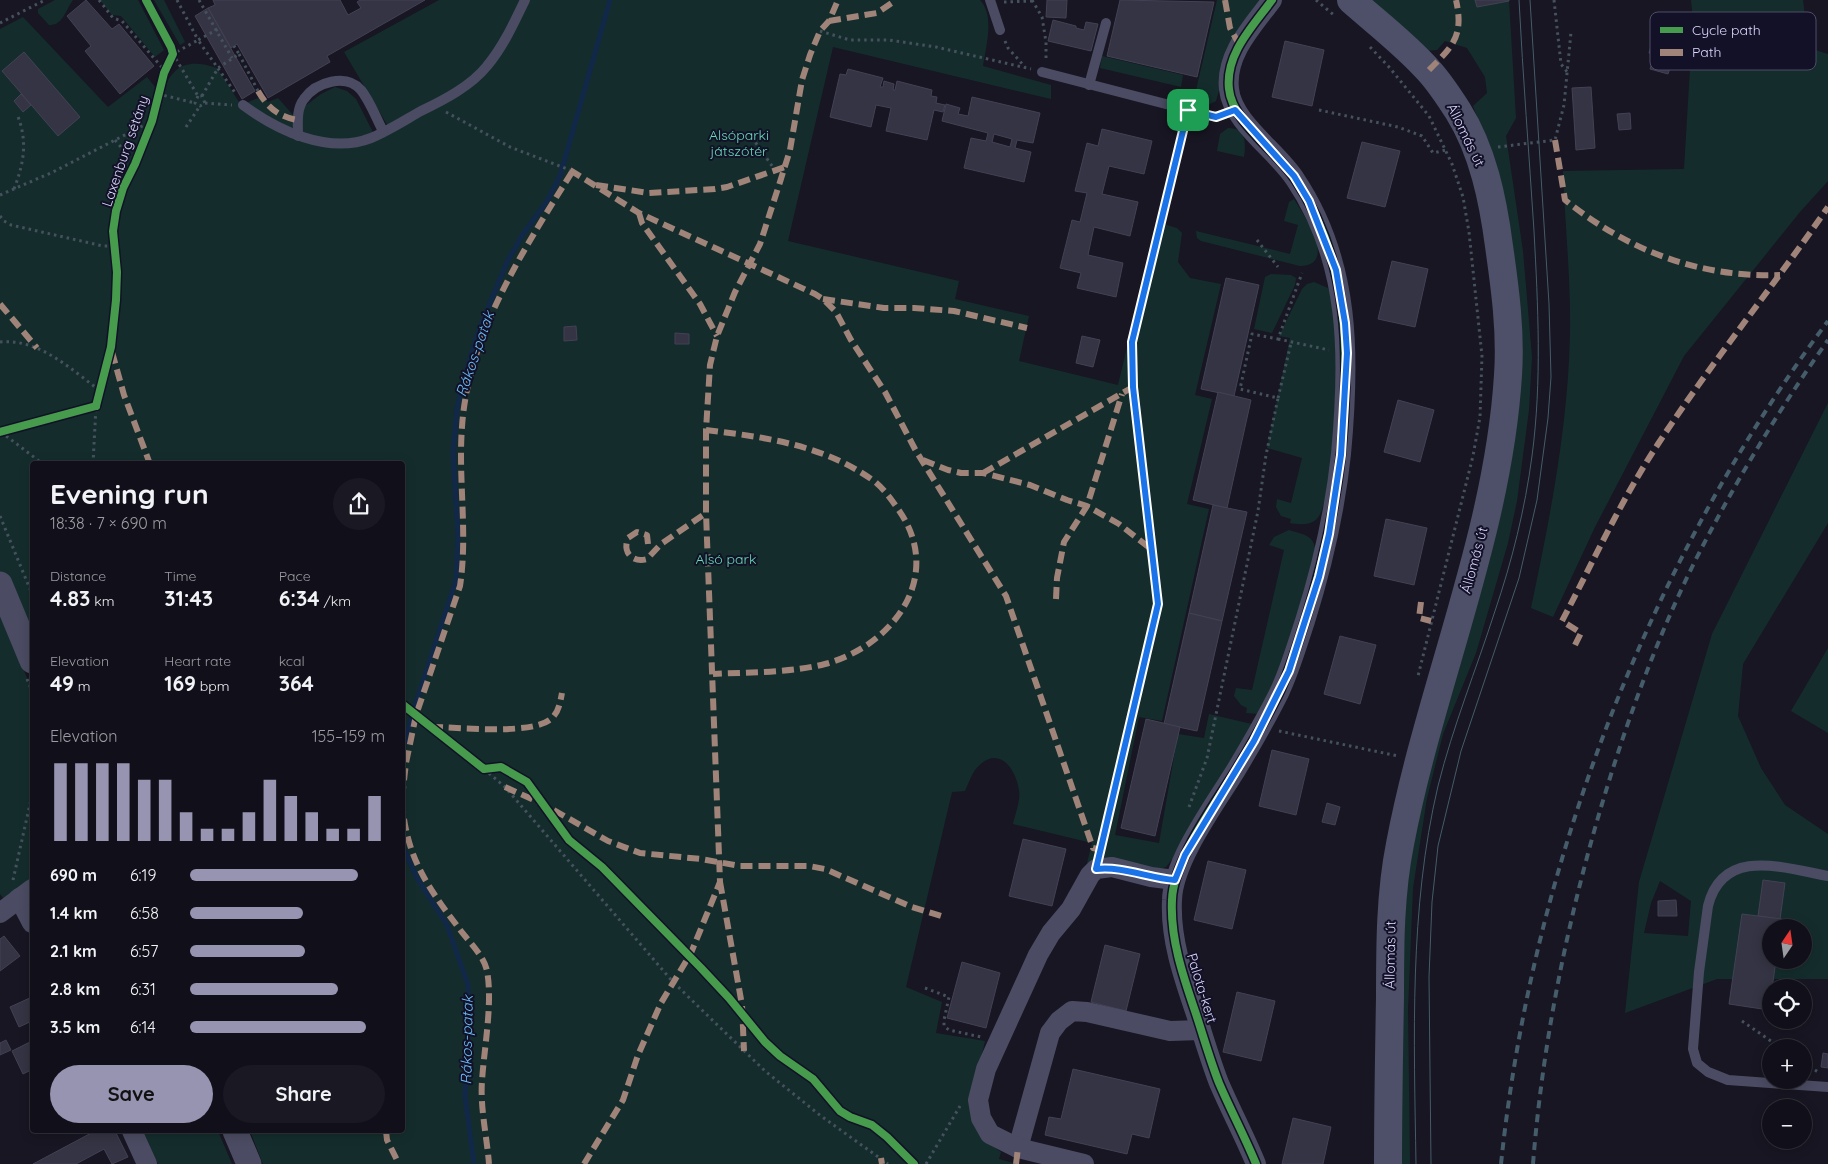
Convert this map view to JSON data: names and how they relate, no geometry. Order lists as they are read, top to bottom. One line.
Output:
{"streets":{"main road":["Állomás út"],"street":["Palota-kert"],"cycle path":["Laxenburg sétány"]},"water":["Rákos-patak"],"parks":["Alsóparki játszótér","Alsó park"],"legend":["Cycle path","Path"],"north":"top","page":{"heading":["Evening run","18:38 · 7 × 690 m"],"stats":[["Distance","4.83 km"],["Time","31:43"],["Pace","6:34 /km"],["Elevation","49 m"],["Heart rate","169 bpm"],["kcal","364"]],"chart":["Elevation","155–159 m"],"list":[{"name":"690 m","note":"6:19"},{"name":"1.4 km","note":"6:58"},{"name":"2.1 km","note":"6:57"},{"name":"2.8 km","note":"6:31"},{"name":"3.5 km","note":"6:14"}],"map_buttons":["+","−"],"buttons":["Save","Share"]}}
